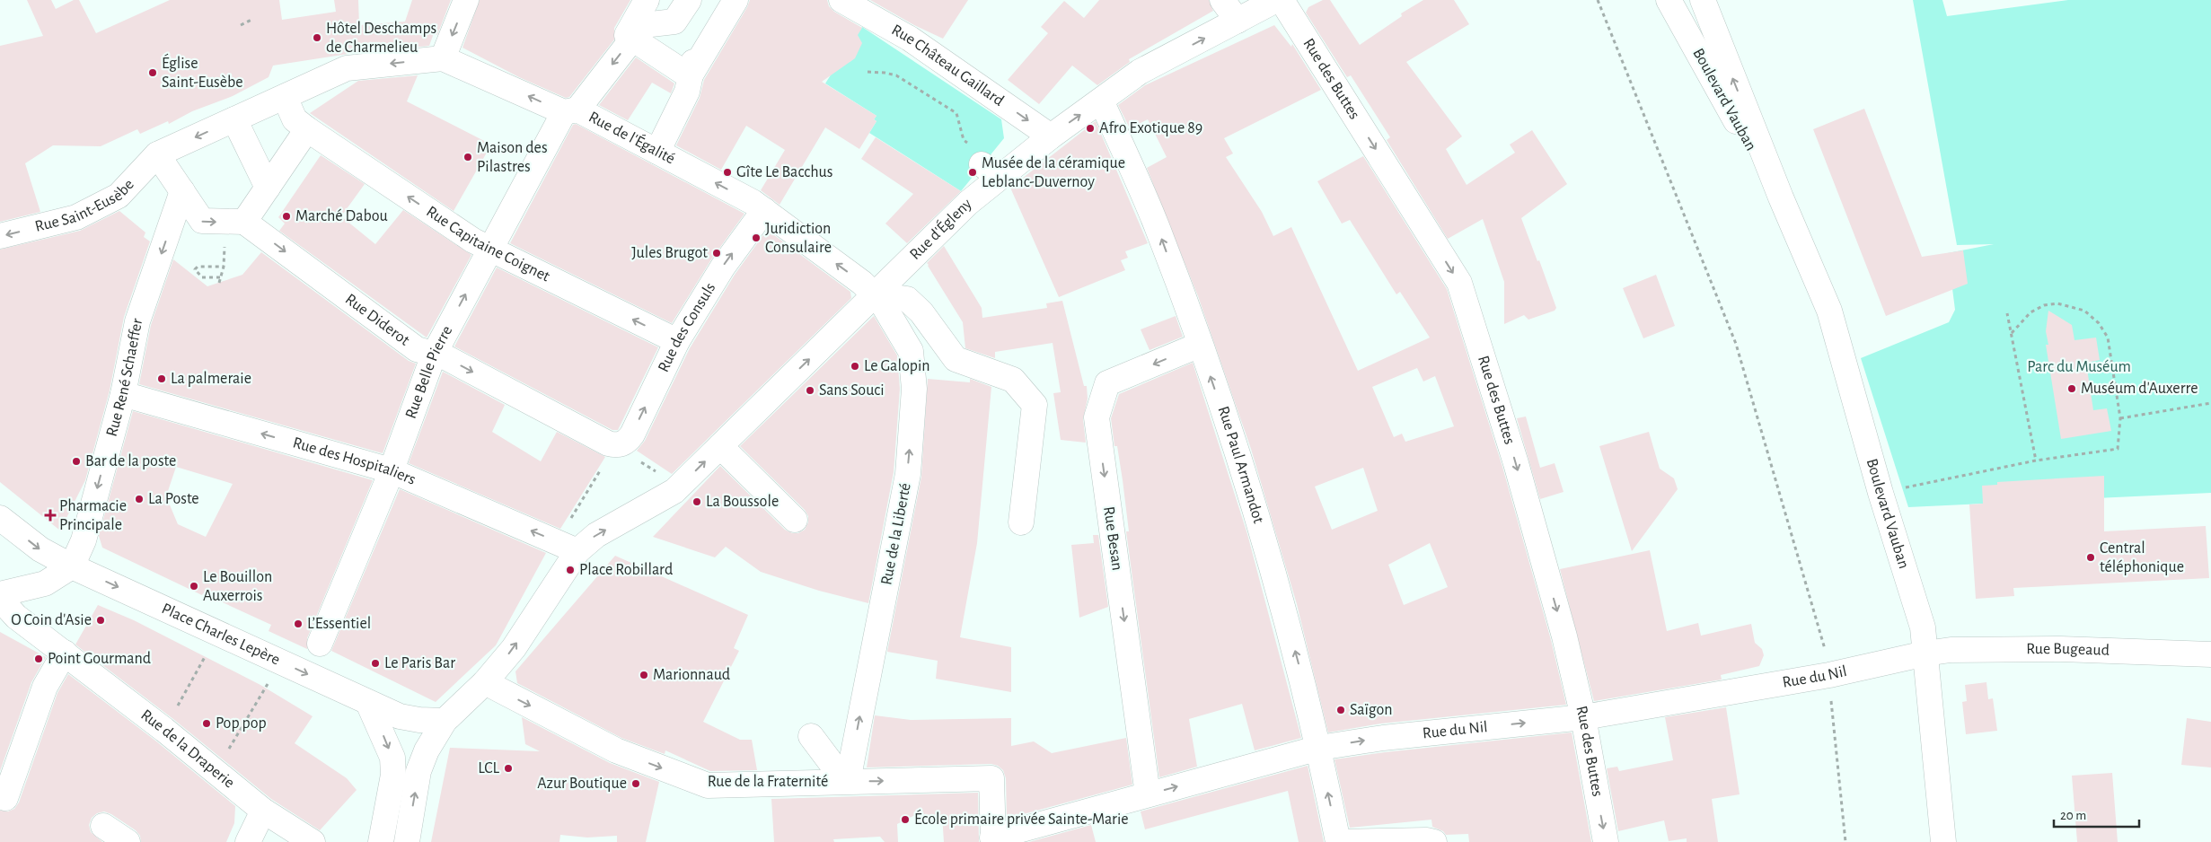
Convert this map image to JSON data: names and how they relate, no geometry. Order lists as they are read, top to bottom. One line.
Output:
{"streets":{"street":["Rue Château Gaillard","Rue des Buttes","Boulevard Vauban","Rue de l'Égalité","Rue Saint-Eusèbe","Rue d'Égleny","Rue Capitaine Coignet","Rue Diderot","Rue des Consuls","Rue Belle Pierre","Rue René Schaeffer","Rue des Hospitaliers","Rue Paul Armandot","Rue de la Liberté","Rue Besan","Place Charles Lepère","Rue Bugeaud","Rue du Nil","Rue de la Draperie","Rue de la Fraternité"]},"crossings":[["Rue Château Gaillard","Rue d'Égleny"],["Rue des Buttes","Rue du Nil"],["Boulevard Vauban","Rue Bugeaud"],["Boulevard Vauban","Rue du Nil"],["Rue de l'Égalité","Rue Saint-Eusèbe"],["Rue de l'Égalité","Rue d'Égleny"],["Rue de l'Égalité","Rue Capitaine Coignet"],["Rue de l'Égalité","Rue des Consuls"],["Rue de l'Égalité","Rue Belle Pierre"],["Rue de l'Égalité","Rue de la Liberté"],["Rue d'Égleny","Rue des Hospitaliers"],["Rue d'Égleny","Rue Paul Armandot"],["Rue d'Égleny","Rue de la Liberté"],["Rue Capitaine Coignet","Rue des Consuls"],["Rue Capitaine Coignet","Rue Belle Pierre"],["Rue Diderot","Rue des Consuls"],["Rue Diderot","Rue Belle Pierre"],["Rue Belle Pierre","Rue des Hospitaliers"],["Rue René Schaeffer","Rue des Hospitaliers"],["Rue René Schaeffer","Place Charles Lepère"],["Rue Paul Armandot","Rue Besan"],["Rue Paul Armandot","Rue du Nil"],["Rue de la Liberté","Rue de la Fraternité"],["Rue Besan","Rue du Nil"],["Rue Bugeaud","Rue du Nil"],["Rue du Nil","Rue de la Fraternité"]],"one_way":["Rue Château Gaillard","Rue des Buttes","Rue de l'Égalité","Rue Saint-Eusèbe","Rue d'Égleny","Rue Capitaine Coignet","Rue Diderot","Rue des Consuls","Rue René Schaeffer","Rue des Hospitaliers","Rue Paul Armandot","Rue de la Liberté","Rue Besan","Place Charles Lepère","Rue du Nil","Rue de la Fraternité"],"parks":["Parc du Muséum"],"places":{"other":["Hôtel Deschamps de Charmelieu","Église Saint-Eusèbe","Afro Exotique 89","Maison des Pilastres","Gîte Le Bacchus","Musée de la céramique Leblanc-Duvernoy","Marché Dabou","Juridiction Consulaire","Jules Brugot","Le Galopin","La palmeraie","Muséum d'Auxerre","Sans Souci","Bar de la poste","La Poste","La Boussole","Central téléphonique","Place Robillard","Le Bouillon Auxerrois","O Coin d'Asie","L’Essentiel","Point Gourmand","Le Paris Bar","Marionnaud","Saïgon","Pop pop","LCL","Azur Boutique","École primaire privée Sainte-Marie"],"health":["Pharmacie Principale"]},"scale_bar":"20 m"}
